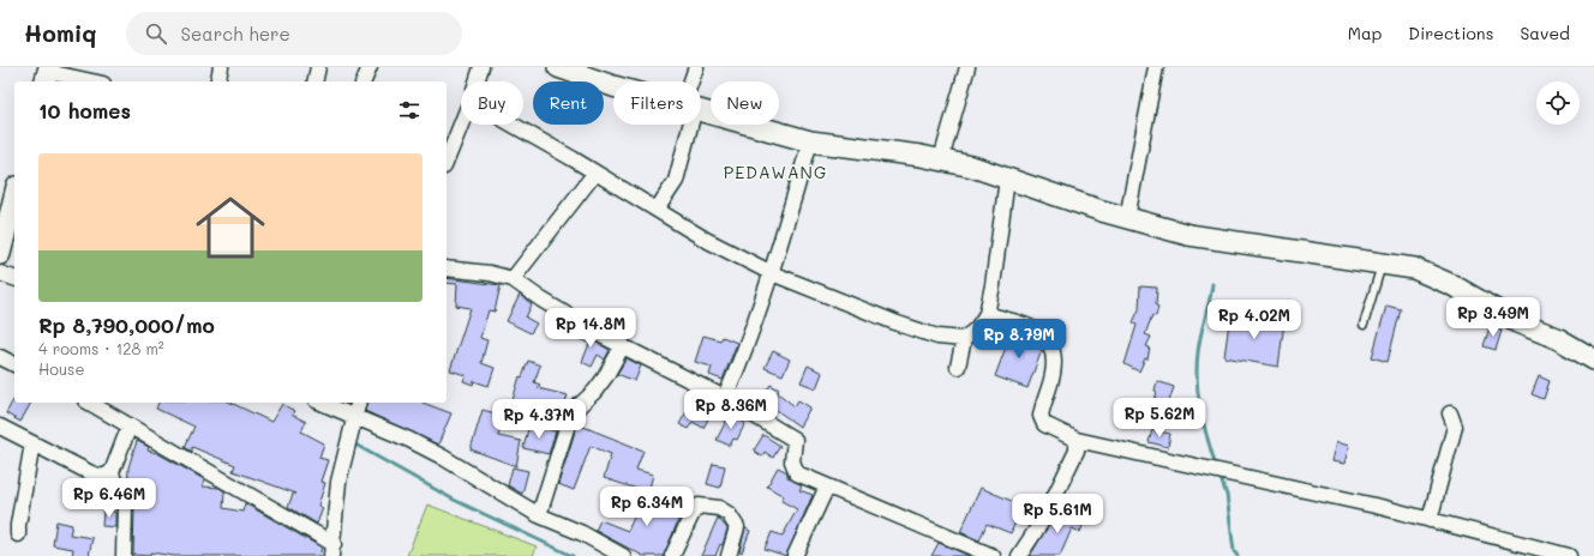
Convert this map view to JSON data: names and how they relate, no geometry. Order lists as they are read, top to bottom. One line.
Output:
{"districts":["PEDAWANG"],"page":{"header":"Homiq","search":"Search here","nav":["Map","Directions","Saved"],"chip":["Buy","Rent","Filters","New"],"heading":"10 homes","list":[{"name":"Rp 8,790,000/mo","note":"4 rooms · 128 m² · House"}],"price":["Rp 3.49M","Rp 4.02M","Rp 14.8M","Rp 8.79M","Rp 8.36M","Rp 5.62M","Rp 4.37M","Rp 6.46M","Rp 6.34M","Rp 5.61M"]}}
